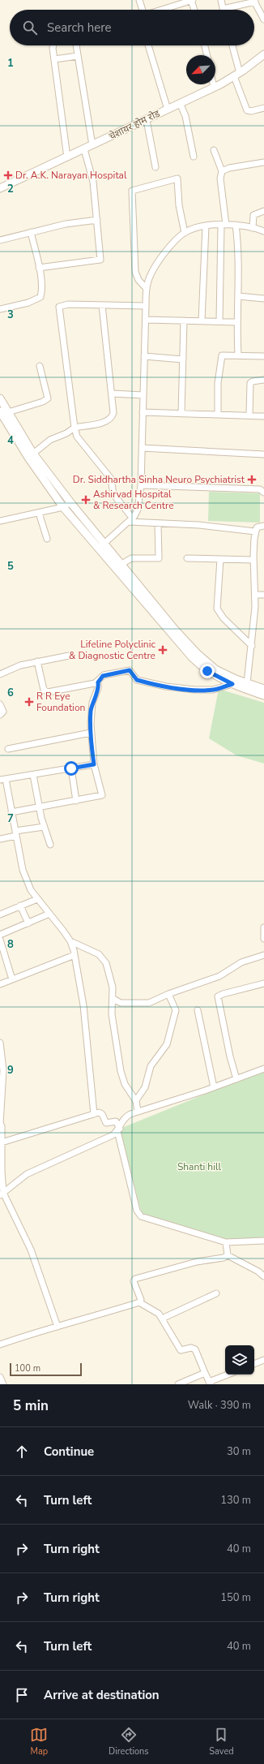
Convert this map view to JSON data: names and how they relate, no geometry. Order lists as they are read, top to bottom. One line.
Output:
{"streets":{"main road":["चेशायर होम रोड"]},"parks":["Shanti hill"],"places":{"health":["Dr. A.K. Narayan Hospital","Dr. Siddhartha Sinha Neuro Psychiatrist","Ashirvad Hospital & Research Centre","Lifeline Polyclinic & Diagnostic Centre","R R Eye Foundation"]},"scale_bar":"100 m","north":"bottom left","page":{"search":"Search here","scale":"100 m","heading":["5 min","Walk · 390 m"],"list":[["Continue","30 m"],["Turn left","130 m"],["Turn right","40 m"],["Turn right","150 m"],["Turn left","40 m"],"Arrive at destination"],"nav":["Map","Directions","Saved"]},"grid":{"rows":["1","2","3","4","5","6","7","8","9"]}}
